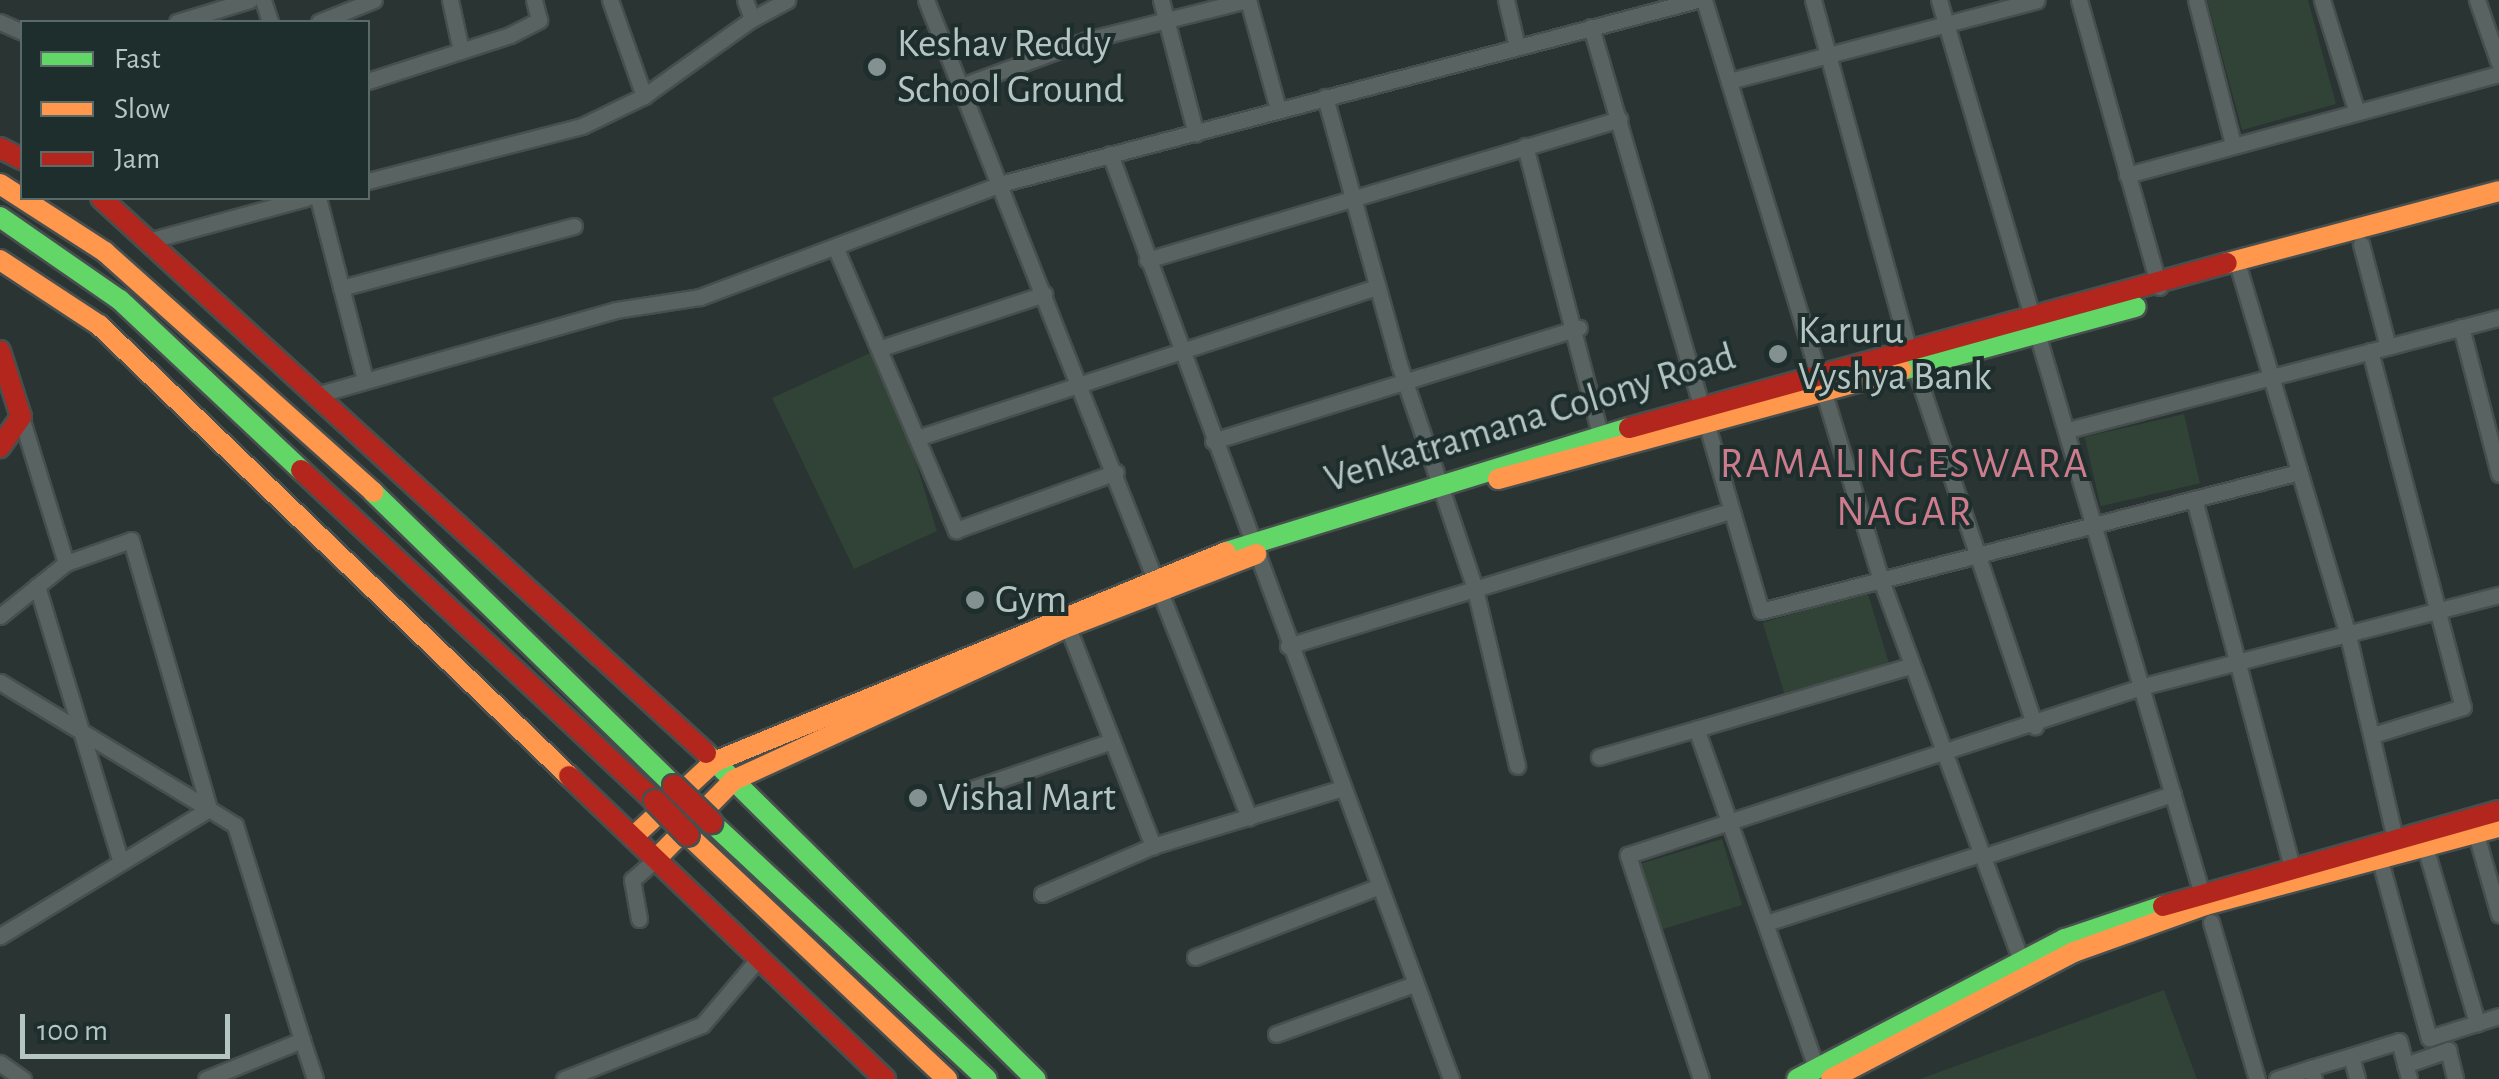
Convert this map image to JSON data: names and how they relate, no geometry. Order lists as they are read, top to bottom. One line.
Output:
{"streets":{"main road":["Venkatramana Colony Road"]},"districts":["RAMALINGESWARA NAGAR"],"places":["Keshav Reddy School Ground","Karuru Vyshya Bank","Gym","Vishal Mart"],"legend":["Fast","Slow","Jam"],"scale_bar":"100 m"}
